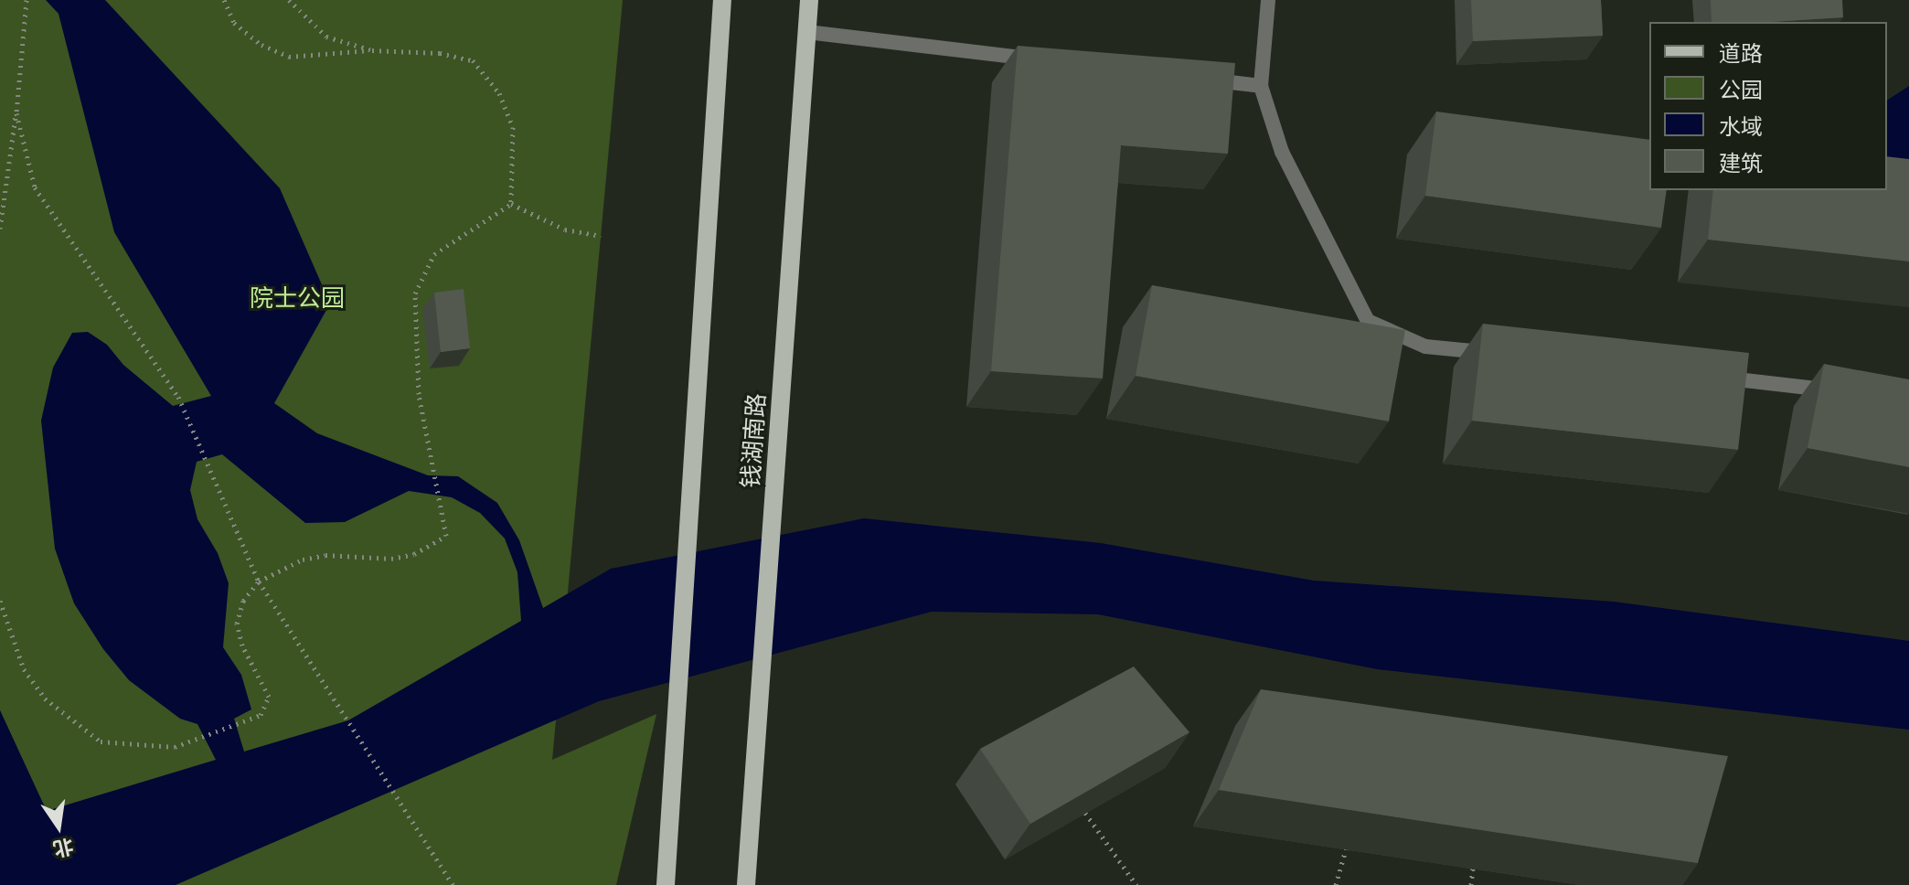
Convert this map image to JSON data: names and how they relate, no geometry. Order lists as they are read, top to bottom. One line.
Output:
{"streets":{"main road":["钱湖南路"]},"parks":["院士公园"],"legend":["道路","公园","水域","建筑"],"north":"bottom"}
